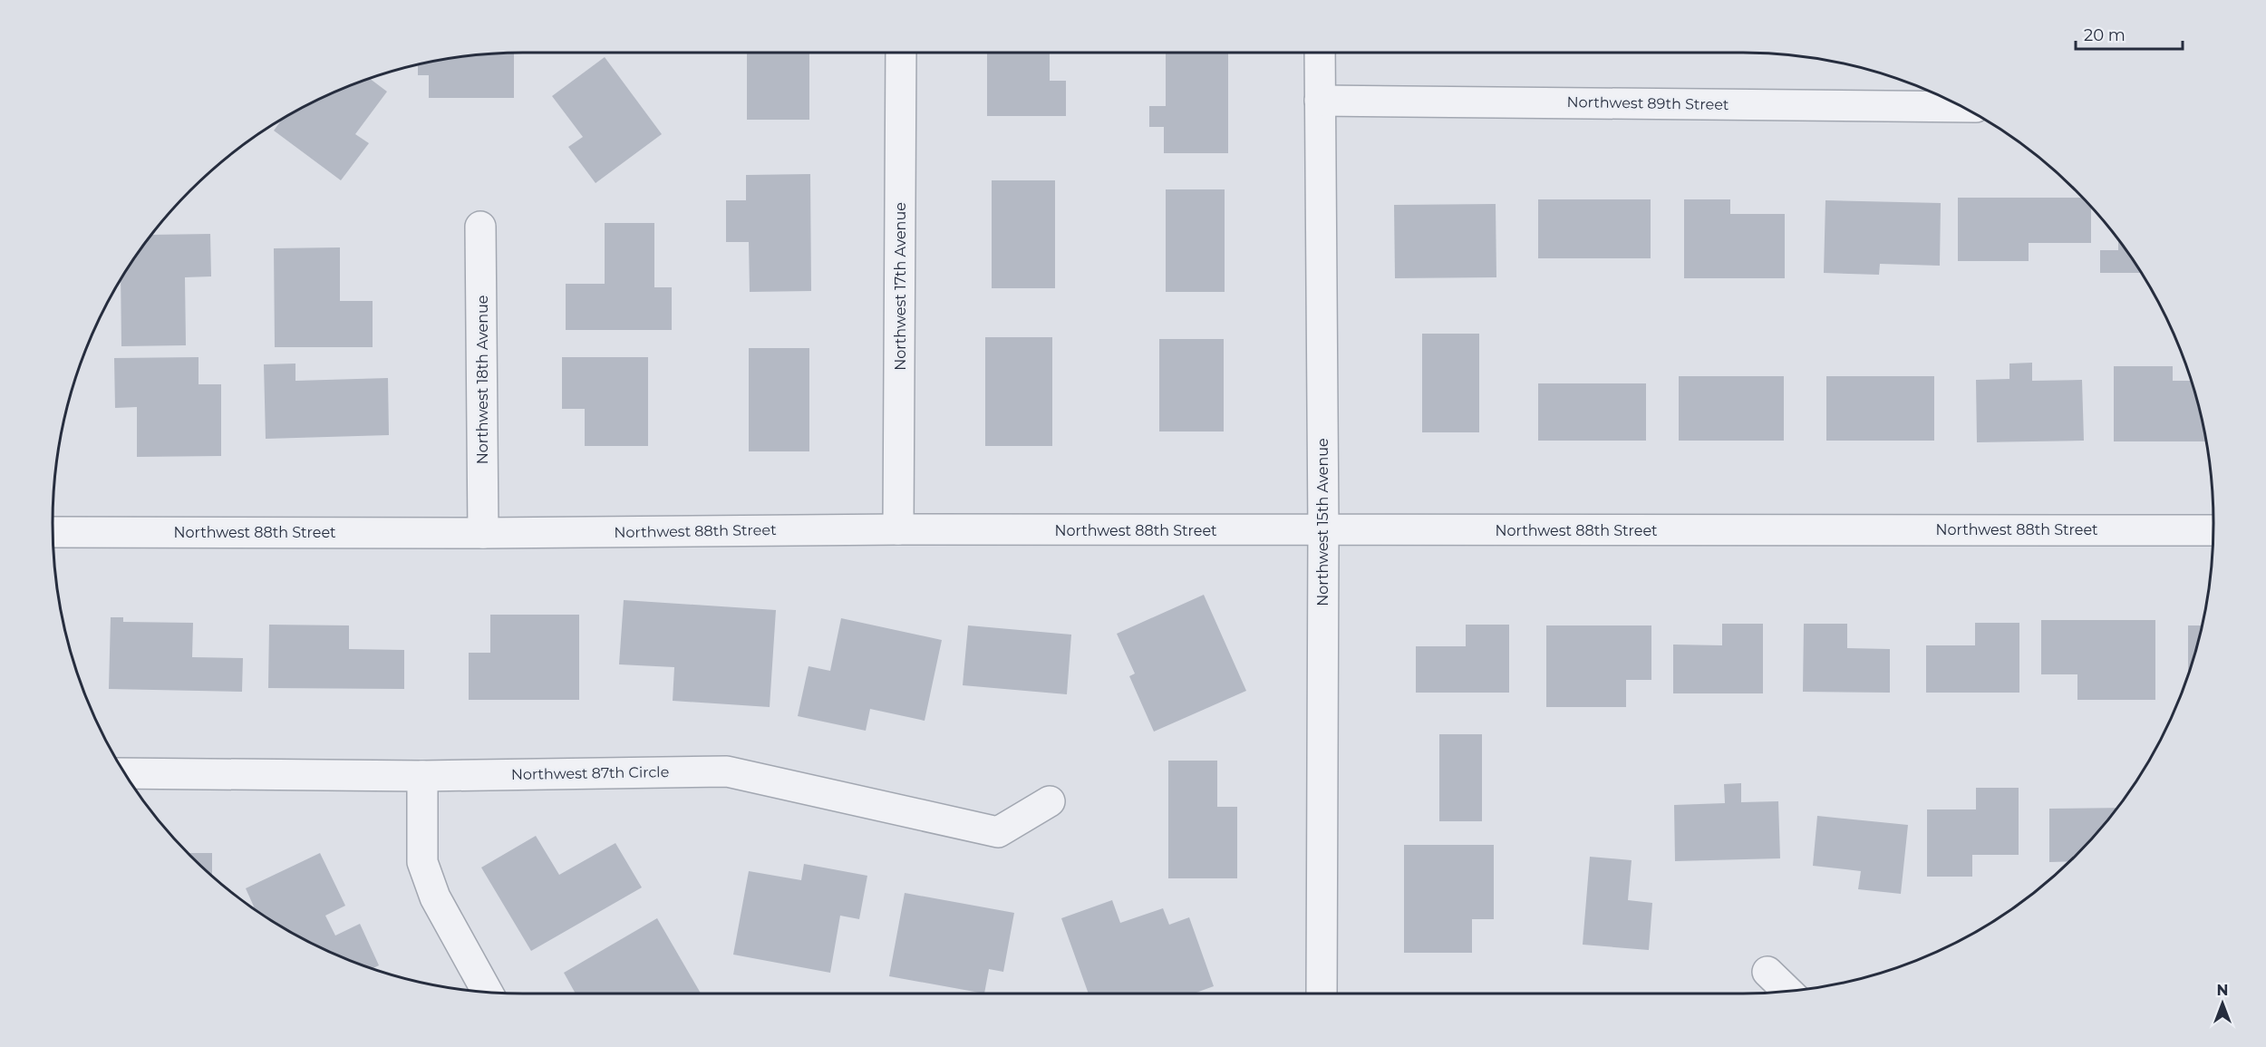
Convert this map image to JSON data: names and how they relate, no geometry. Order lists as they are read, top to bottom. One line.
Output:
{"streets":{"street":["Northwest 89th Street","Northwest 17th Avenue","Northwest 18th Avenue","Northwest 15th Avenue","Northwest 88th Street","Northwest 87th Circle"]},"crossings":[["Northwest 89th Street","Northwest 15th Avenue"],["Northwest 17th Avenue","Northwest 88th Street"],["Northwest 18th Avenue","Northwest 88th Street"],["Northwest 15th Avenue","Northwest 88th Street"]],"scale_bar":"20 m","north":"top"}
